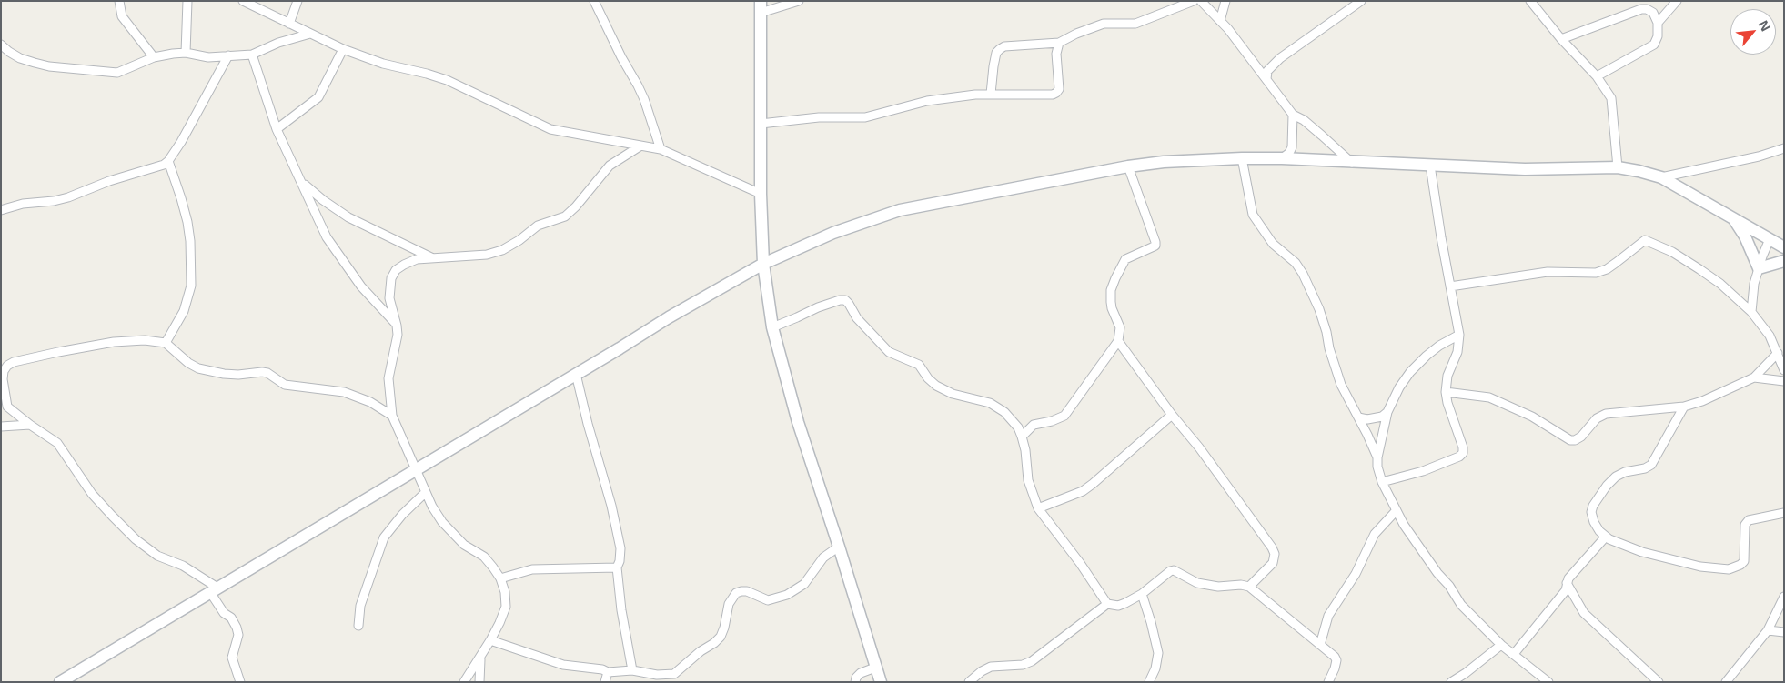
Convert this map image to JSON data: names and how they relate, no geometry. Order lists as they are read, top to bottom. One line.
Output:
{"north":"top right"}
